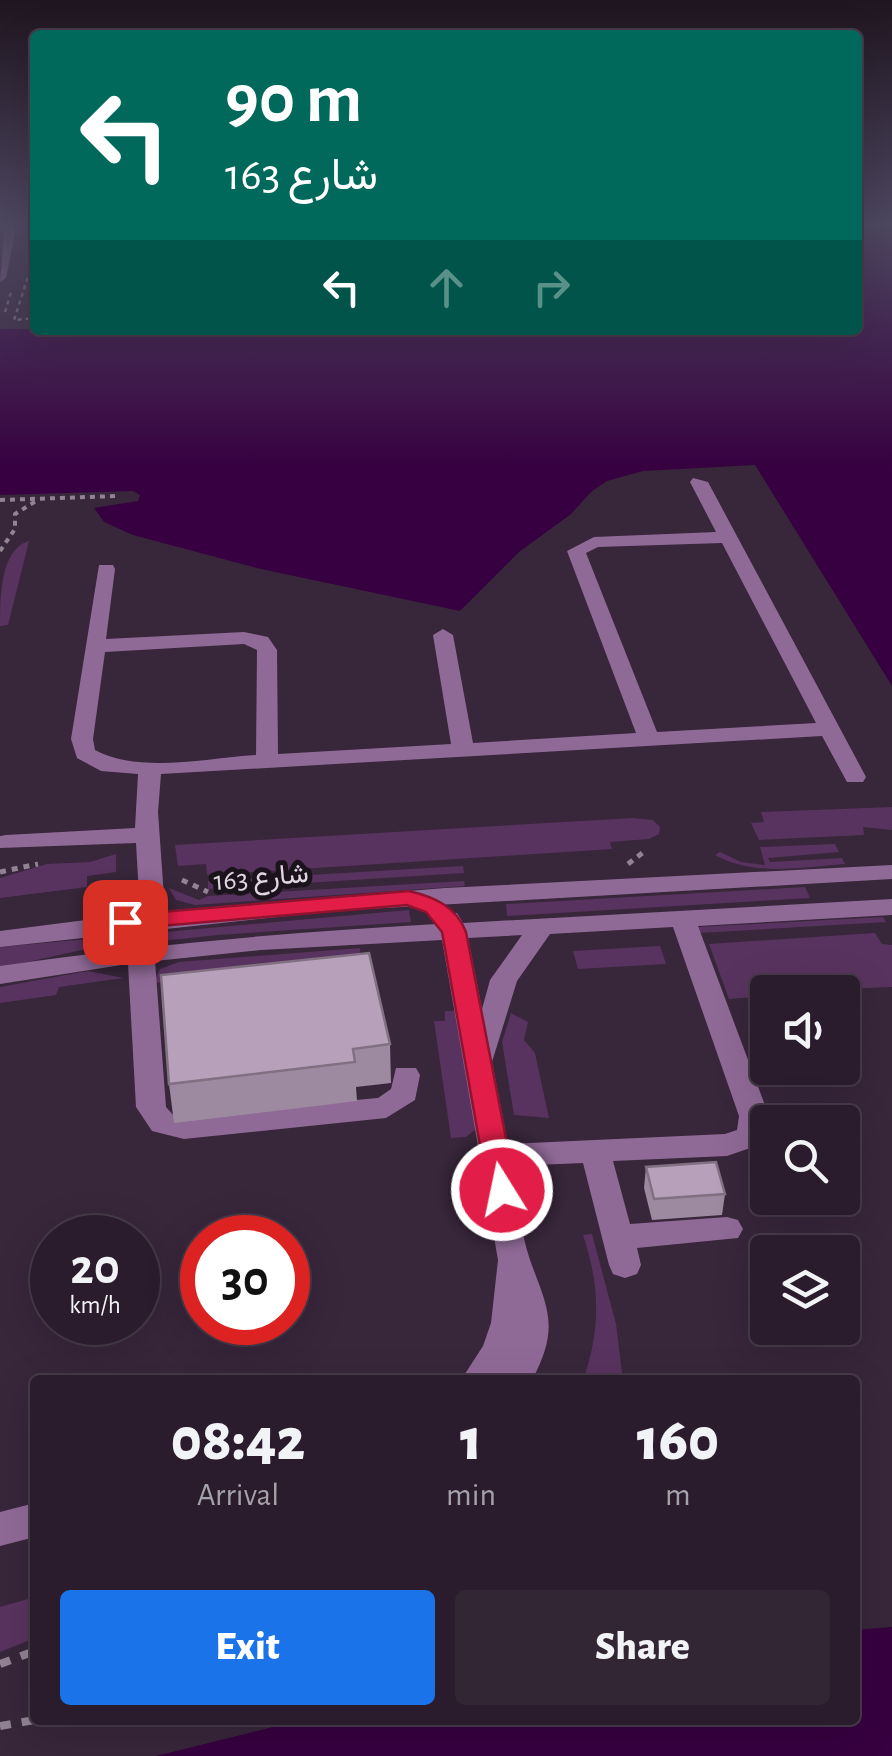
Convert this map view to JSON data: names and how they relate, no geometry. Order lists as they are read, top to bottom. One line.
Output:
{"streets":{"street":["شارع 163"]},"page":{"turn":["90 m","شارع 163"],"speed":"20 km/h","limit":"30","eta":["08:42","Arrival","1","min","160","m"],"buttons":["Exit","Share"]}}
